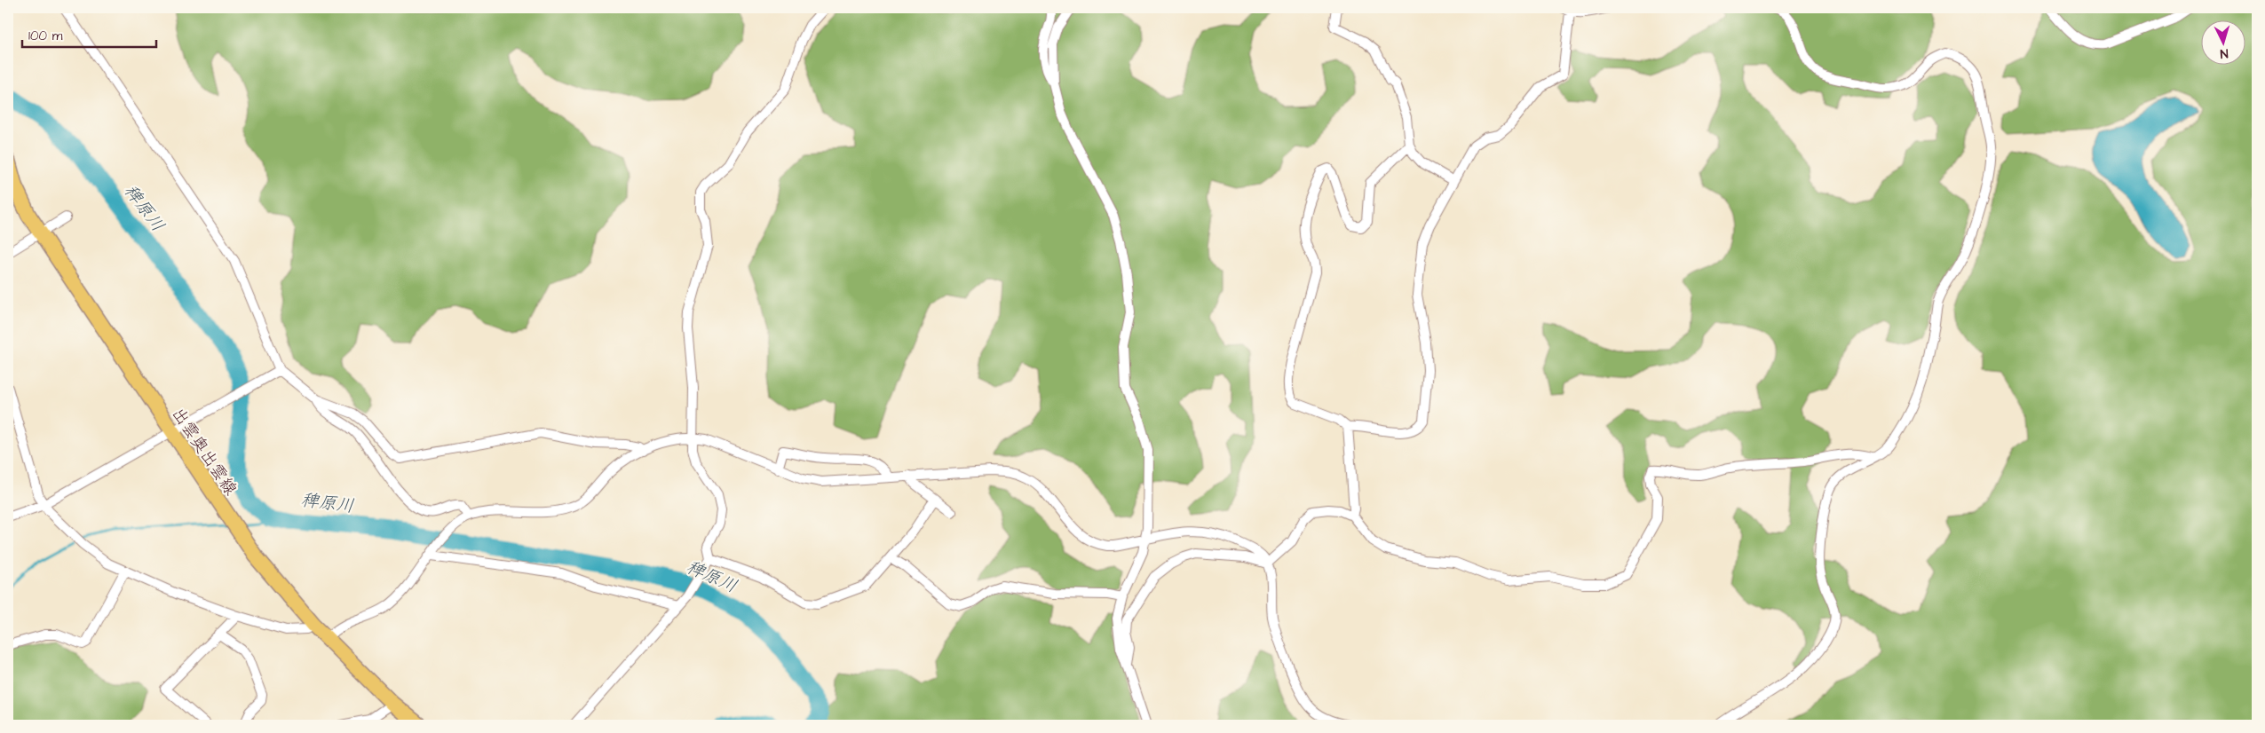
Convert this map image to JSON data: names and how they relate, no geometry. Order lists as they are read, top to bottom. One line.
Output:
{"streets":{"main road":["出雲奥出雲線"]},"water":["稗原川"],"scale_bar":"100 m","north":"bottom"}
